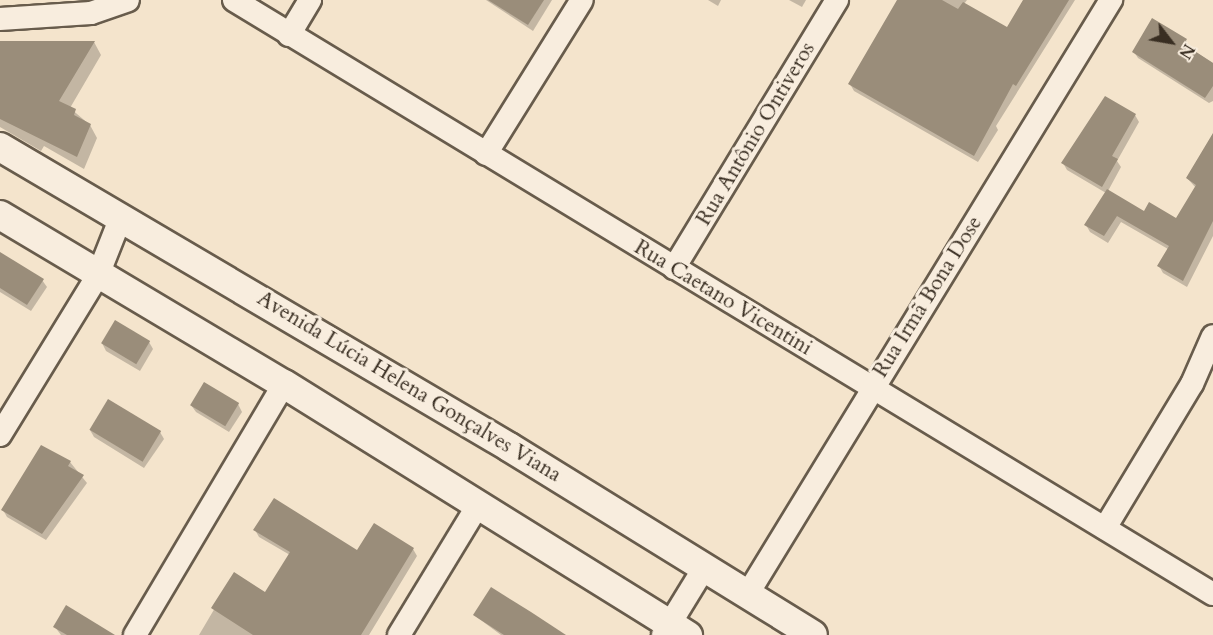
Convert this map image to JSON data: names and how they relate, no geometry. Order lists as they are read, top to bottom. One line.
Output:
{"streets":{"street":["Rua Antônio Ontiveros","Rua Irmã Bona Dose","Rua Caetano Vicentini","Avenida Lúcia Helena Gonçalves Viana"]},"crossings":[["Rua Antônio Ontiveros","Rua Caetano Vicentini"],["Rua Irmã Bona Dose","Rua Caetano Vicentini"],["Rua Irmã Bona Dose","Avenida Lúcia Helena Gonçalves Viana"]],"north":"bottom right"}
